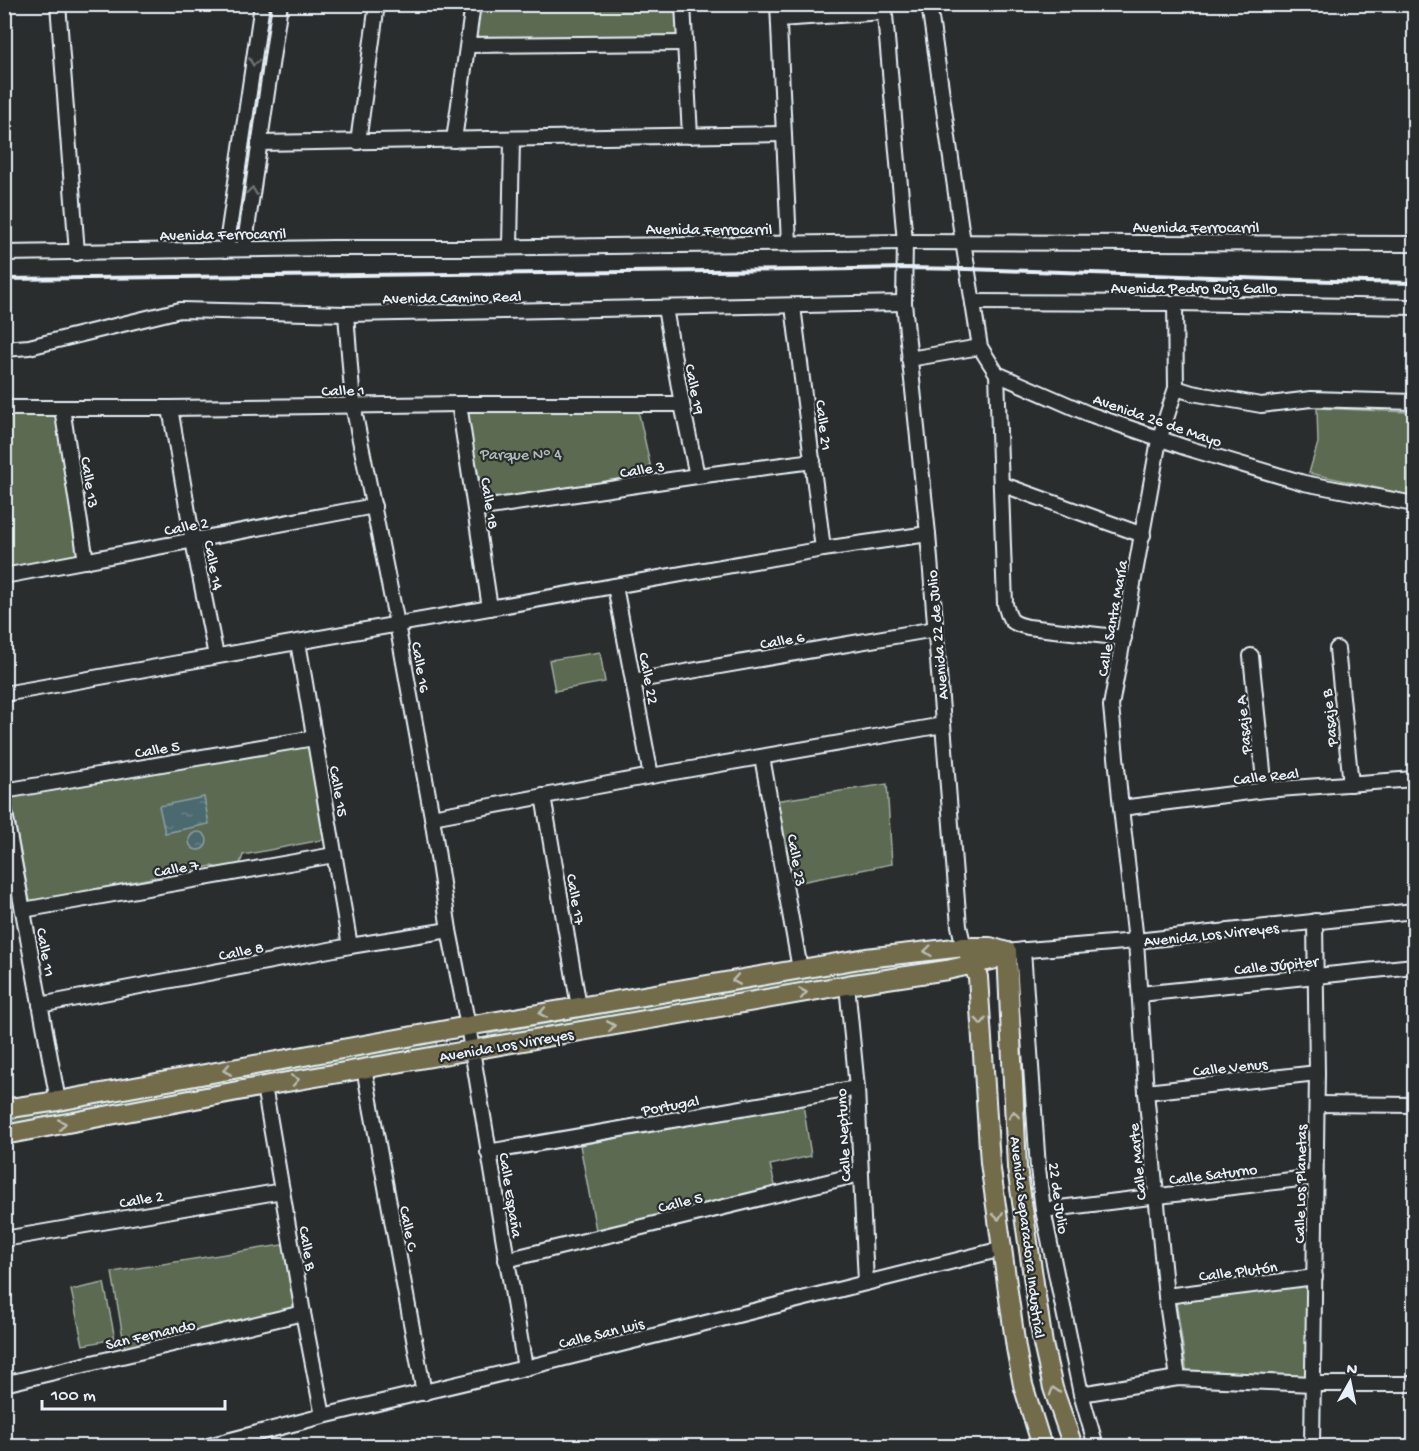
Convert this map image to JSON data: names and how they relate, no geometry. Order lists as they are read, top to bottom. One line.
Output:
{"streets":{"main road":["Avenida 22 de Julio","Avenida Los Virreyes","Avenida Separadora Industrial"],"street":["Avenida Ferrocarril","Avenida Pedro Ruiz Gallo","Avenida Camino Real","Calle 1","Calle 19","Avenida 26 de Mayo","Calle 21","Calle 3","Calle 13","Calle 18","Calle 2","Calle 14","Calle Santa María","Calle 6","Calle 16","Calle 22","Pasaje B","Pasaje A","Calle 5","Calle Real","Calle 15","Calle 23","Calle 7","Calle 17","Calle 8","Calle 11","Calle Júpiter","Calle Venus","Portugal","Calle Neptuno","Calle Marte","Calle Saturno","Calle Los Planetas","Calle España","22 de Julio","Calle C","Calle B","Calle Plutón","Calle San Luis","San Fernando"]},"crossings":[["Avenida Ferrocarril","Avenida 22 de Julio"],["Avenida Pedro Ruiz Gallo","Calle Santa María"],["Avenida Camino Real","Calle 19"],["Avenida Camino Real","Calle 21"],["Avenida Camino Real","Avenida 22 de Julio"],["Avenida Camino Real","Calle 16"],["Calle 1","Calle 19"],["Calle 1","Calle 13"],["Calle 1","Calle 18"],["Calle 1","Calle 14"],["Calle 1","Calle 16"],["Calle 19","Calle 3"],["Avenida 26 de Mayo","Calle Santa María"],["Calle 21","Calle 3"],["Calle 3","Calle 18"],["Calle 13","Calle 2"],["Calle 2","Calle 14"],["Calle 2","Calle 16"],["Calle 2","Calle B"],["Calle Santa María","Calle Real"],["Calle Santa María","Avenida Los Virreyes"],["Calle Santa María","Calle Marte"],["Avenida 22 de Julio","Calle 6"],["Avenida 22 de Julio","Avenida Los Virreyes"],["Avenida 22 de Julio","Avenida Separadora Industrial"],["Calle 6","Calle 22"],["Calle 16","Avenida Los Virreyes"],["Calle 16","Calle 8"],["Calle 16","Calle España"],["Pasaje B","Calle Real"],["Pasaje A","Calle Real"],["Calle 5","Calle 15"],["Calle 5","Calle Neptuno"],["Calle 5","Calle España"],["Calle 15","Calle 7"],["Calle 15","Calle 8"],["Calle 23","Avenida Los Virreyes"],["Calle 7","Calle 11"],["Calle 17","Avenida Los Virreyes"],["Avenida Los Virreyes","Calle 11"],["Avenida Los Virreyes","Calle Neptuno"],["Avenida Los Virreyes","Calle Marte"],["Avenida Los Virreyes","Calle Los Planetas"],["Avenida Los Virreyes","Calle España"],["Avenida Los Virreyes","22 de Julio"],["Avenida Los Virreyes","Calle C"],["Avenida Los Virreyes","Avenida Separadora Industrial"],["Avenida Los Virreyes","Calle B"],["Calle 8","Calle 11"],["Calle Júpiter","Calle Marte"],["Calle Júpiter","Calle Los Planetas"],["Calle Venus","Calle Marte"],["Calle Venus","Calle Los Planetas"],["Portugal","Calle Neptuno"],["Portugal","Calle España"],["Calle Neptuno","Calle San Luis"],["Calle Marte","Calle Saturno"],["Calle Marte","Calle Plutón"],["Calle Saturno","Calle Los Planetas"],["Calle Saturno","22 de Julio"],["Calle Los Planetas","Calle Plutón"],["Calle España","Calle San Luis"],["22 de Julio","Avenida Separadora Industrial"],["Calle C","Calle San Luis"],["Avenida Separadora Industrial","Calle San Luis"],["Calle B","Calle San Luis"],["Calle B","San Fernando"]],"parks":["Parque N° 4"],"scale_bar":"100 m","north":"top"}
